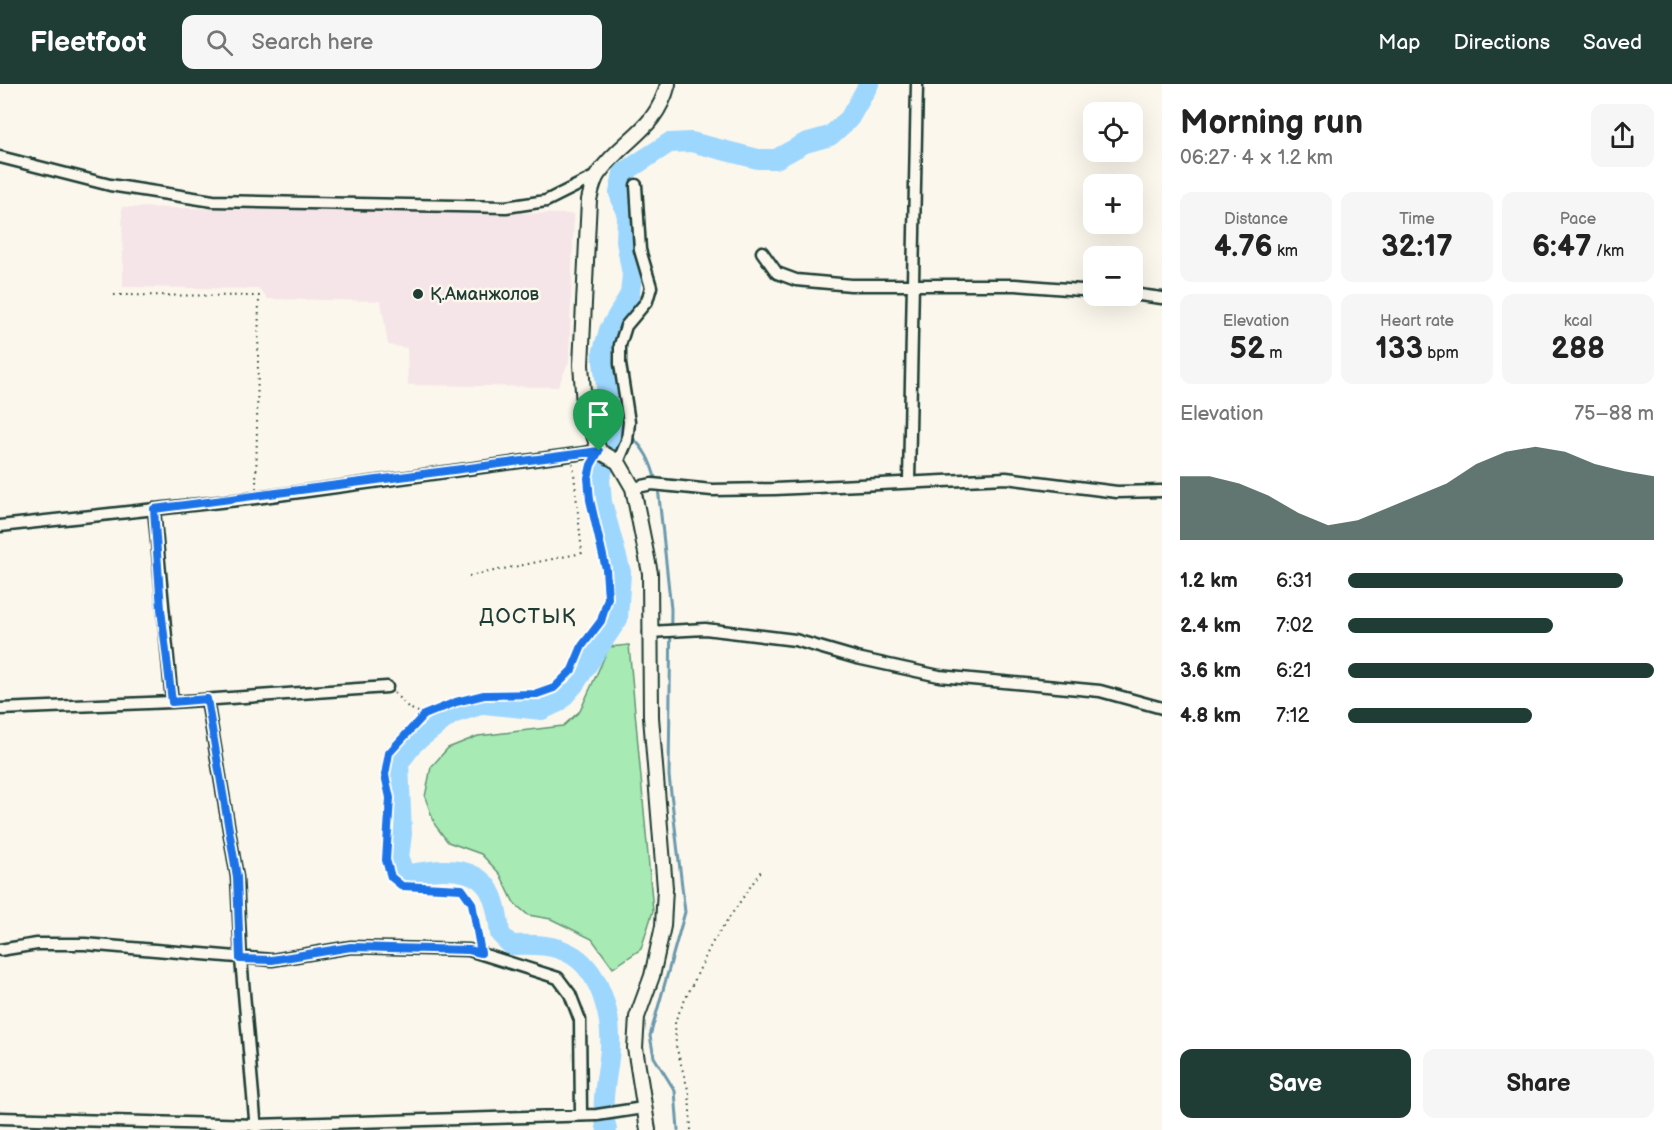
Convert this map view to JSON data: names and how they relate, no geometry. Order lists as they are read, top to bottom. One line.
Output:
{"districts":["ДОСТЫҚ"],"places":["Қ.Аманжолов"],"page":{"header":"Fleetfoot","search":"Search here","nav":["Map","Directions","Saved"],"heading":["Morning run","06:27 · 4 × 1.2 km"],"map_buttons":["+","−"],"stats":[["Distance","4.76 km"],["Time","32:17"],["Pace","6:47 /km"],["Elevation","52 m"],["Heart rate","133 bpm"],["kcal","288"]],"chart":["Elevation","75–88 m"],"list":[{"name":"1.2 km","note":"6:31"},{"name":"2.4 km","note":"7:02"},{"name":"3.6 km","note":"6:21"},{"name":"4.8 km","note":"7:12"}],"buttons":["Save","Share"]}}
